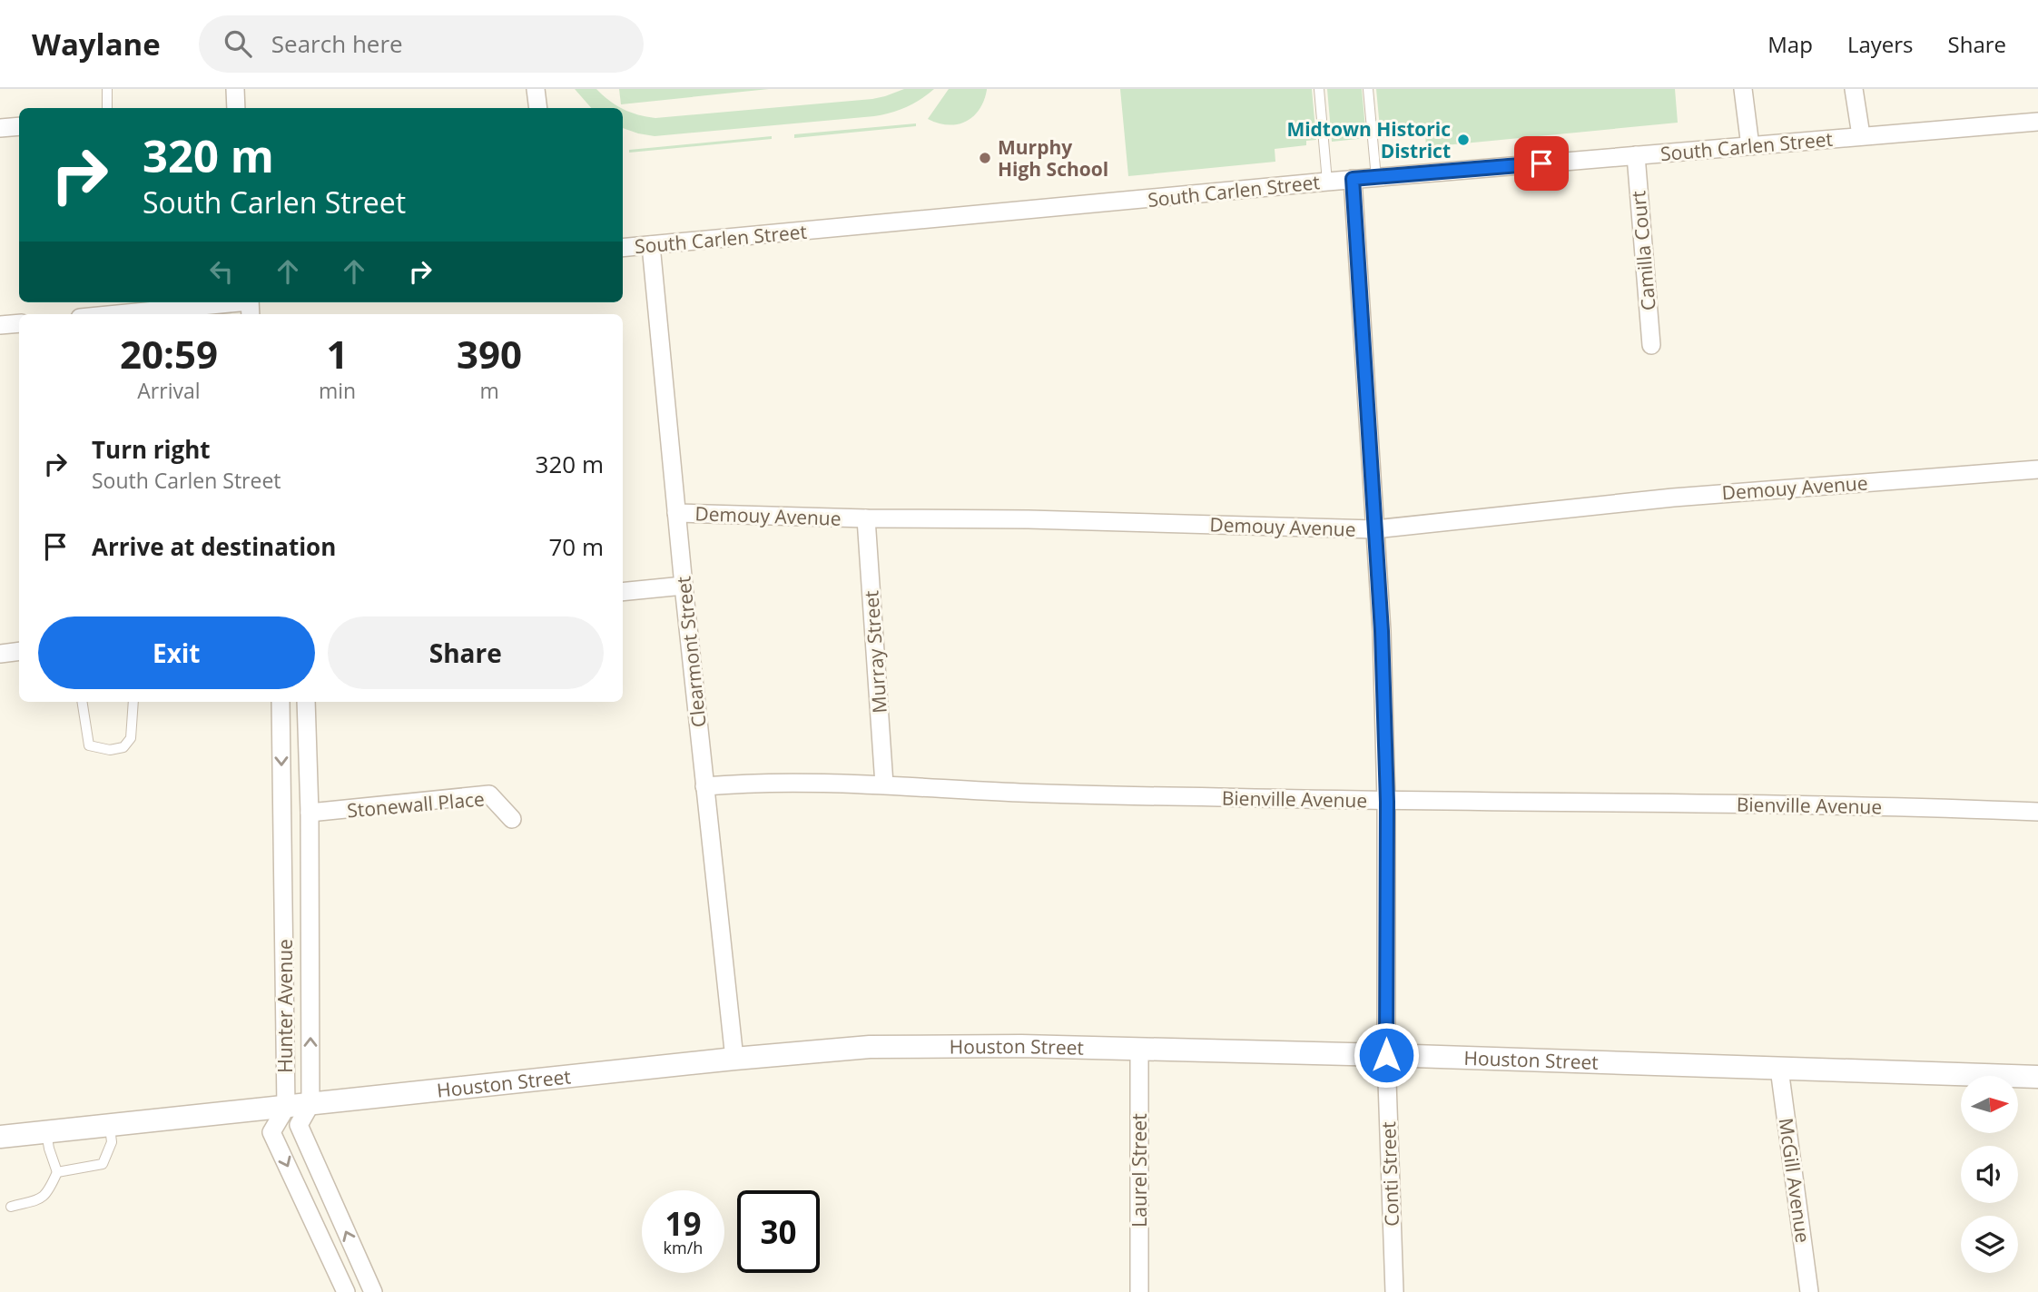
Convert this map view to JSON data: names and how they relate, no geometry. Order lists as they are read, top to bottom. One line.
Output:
{"streets":{"street":["South Carlen Street","Camilla Court","Demouy Avenue","Clearmont Street","Murray Street","Bienville Avenue","Stonewall Place","Hunter Avenue","Houston Street","Laurel Street","Conti Street","McGill Avenue"]},"crossings":[["South Carlen Street","Camilla Court"],["South Carlen Street","Clearmont Street"],["South Carlen Street","Conti Street"],["Demouy Avenue","Clearmont Street"],["Demouy Avenue","Murray Street"],["Demouy Avenue","Conti Street"],["Clearmont Street","Bienville Avenue"],["Clearmont Street","Houston Street"],["Murray Street","Bienville Avenue"],["Bienville Avenue","Conti Street"],["Stonewall Place","Hunter Avenue"],["Hunter Avenue","Houston Street"],["Houston Street","Laurel Street"],["Houston Street","Conti Street"],["Houston Street","McGill Avenue"]],"places":["Midtown Historic District","Murphy High School"],"north":"right","page":{"header":"Waylane","search":"Search here","nav":["Map","Layers","Share"],"turn":["320 m","South Carlen Street"],"eta":["20:59","Arrival","1","min","390","m"],"list":[{"name":"Turn right","note":"South Carlen Street","value":"320 m"},{"name":"Arrive at destination","value":"70 m"}],"buttons":["Exit","Share"],"speed":"19 km/h","limit":"30"}}
